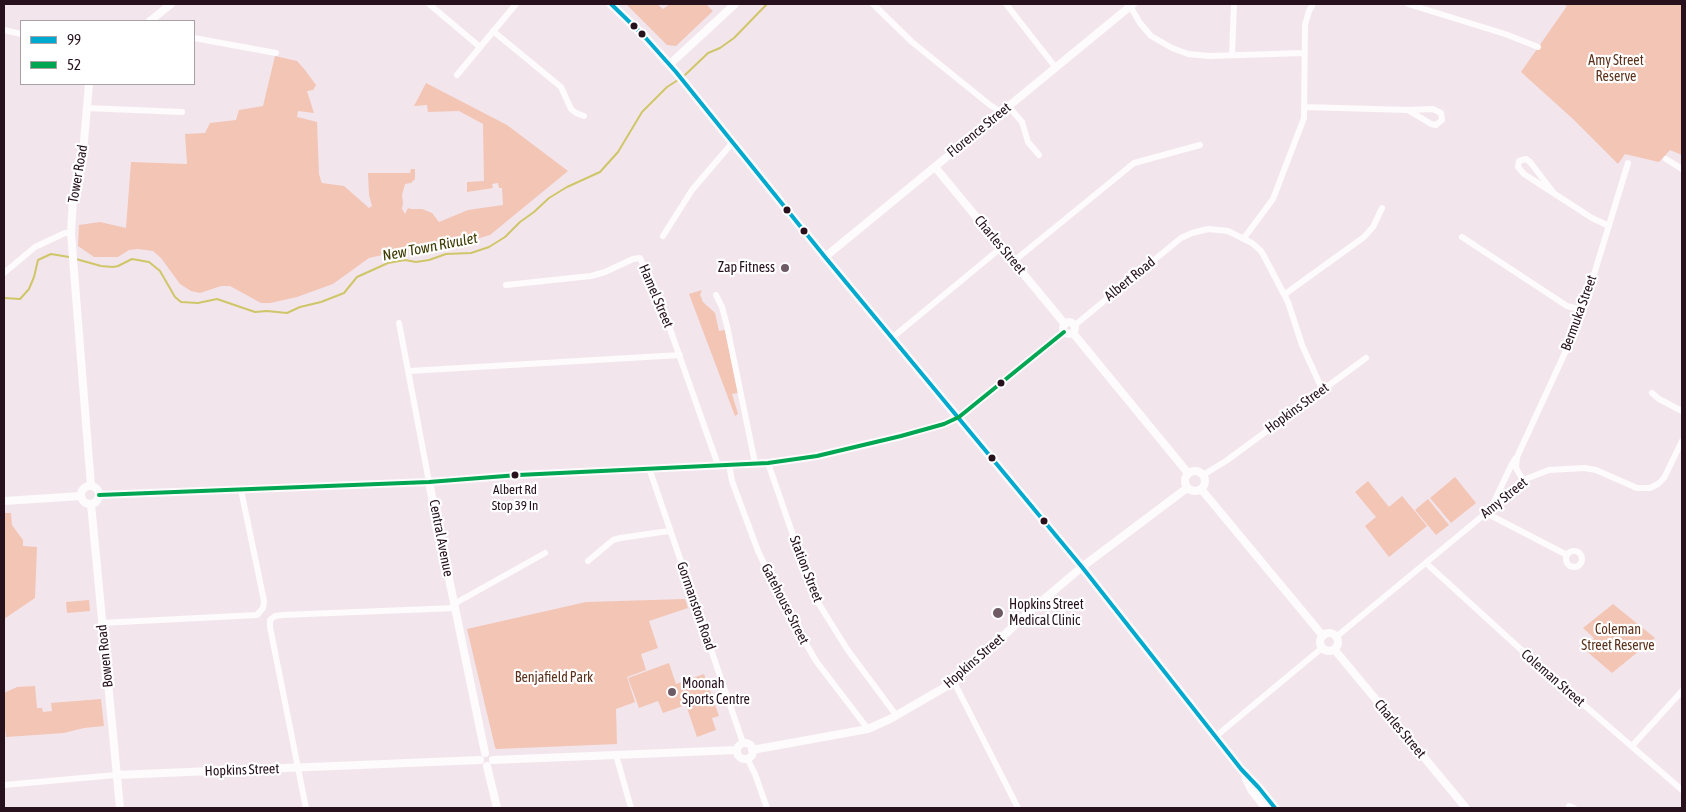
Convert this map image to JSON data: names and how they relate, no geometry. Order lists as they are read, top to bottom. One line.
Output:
{"streets":{"street":["Florence Street","Tower Road","Charles Street","Albert Road","Hamel Street","Bermuka Street","Hopkins Street","Amy Street","Central Avenue","Station Street","Gatehouse Street","Gormanston Road","Bowen Road","Coleman Street"]},"crossings":[["Florence Street","Charles Street"],["Tower Road","Bowen Road"],["Charles Street","Amy Street"],["Bermuka Street","Amy Street"],["Hopkins Street","Central Avenue"],["Hopkins Street","Station Street"],["Hopkins Street","Gatehouse Street"],["Hopkins Street","Gormanston Road"],["Hopkins Street","Bowen Road"],["Amy Street","Coleman Street"]],"water":["New Town Rivulet"],"parks":["Amy Street Reserve","Coleman Street Reserve","Benjafield Park"],"places":["Zap Fitness","Albert Rd Stop 39 In","Hopkins Street Medical Clinic","Moonah Sports Centre"],"lines":["transit line 99","transit line 52"],"legend":["99","52"]}
